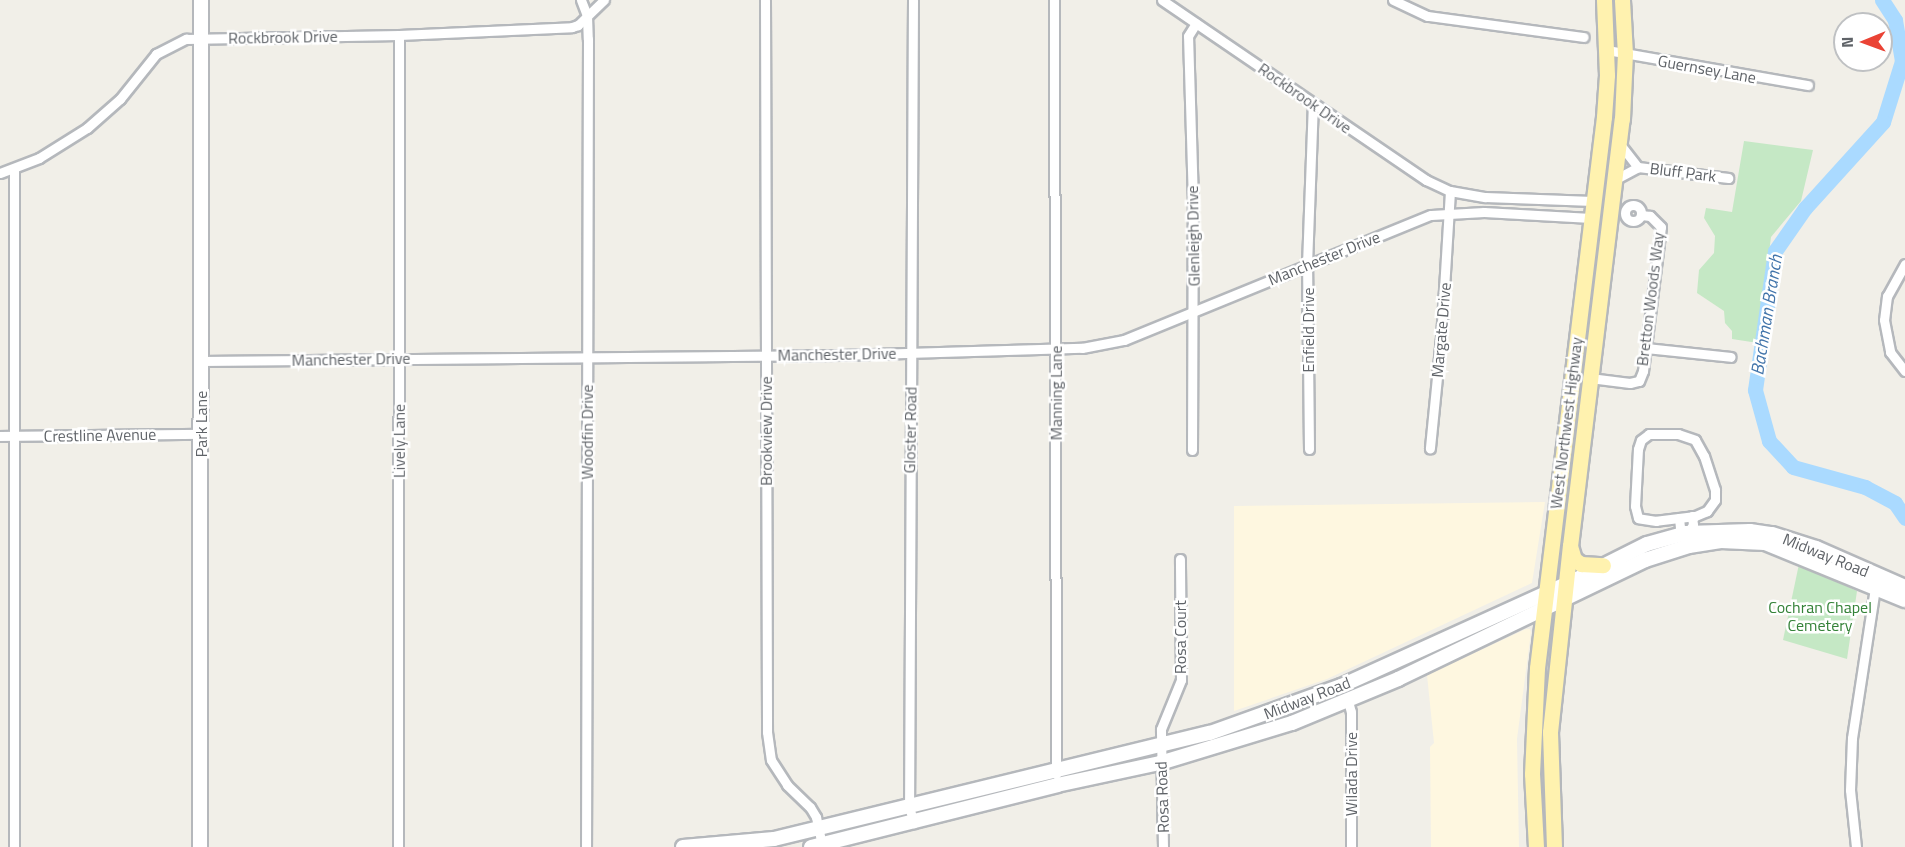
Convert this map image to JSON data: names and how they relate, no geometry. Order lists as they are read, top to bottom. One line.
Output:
{"streets":{"main road":["West Northwest Highway","Park Lane","Midway Road"],"street":["Rockbrook Drive","Guernsey Lane","Bluff Park","Glenleigh Drive","Manchester Drive","Bretton Woods Way","Enfield Drive","Margate Drive","Manning Lane","Gloster Road","Brookview Drive","Woodfin Drive","Crestline Avenue","Lively Lane","Rosa Court","Wilada Drive","Rosa Road"]},"crossings":[["Rockbrook Drive","Glenleigh Drive"],["Rockbrook Drive","Enfield Drive"],["Rockbrook Drive","West Northwest Highway"],["Rockbrook Drive","Park Lane"],["Rockbrook Drive","Woodfin Drive"],["Rockbrook Drive","Lively Lane"],["Guernsey Lane","West Northwest Highway"],["Bluff Park","West Northwest Highway"],["Glenleigh Drive","Manchester Drive"],["Manchester Drive","Enfield Drive"],["Manchester Drive","Margate Drive"],["Manchester Drive","Manning Lane"],["Manchester Drive","Park Lane"],["Manchester Drive","Gloster Road"],["Manchester Drive","Brookview Drive"],["Manchester Drive","Woodfin Drive"],["Manchester Drive","Lively Lane"],["Bretton Woods Way","West Northwest Highway"],["Manning Lane","Midway Road"],["West Northwest Highway","Midway Road"],["Park Lane","Crestline Avenue"],["Gloster Road","Midway Road"],["Brookview Drive","Midway Road"],["Midway Road","Rosa Court"],["Midway Road","Wilada Drive"],["Midway Road","Rosa Road"],["Rosa Court","Rosa Road"]],"water":["Bachman Branch"],"parks":["Cochran Chapel Cemetery"],"north":"left"}
